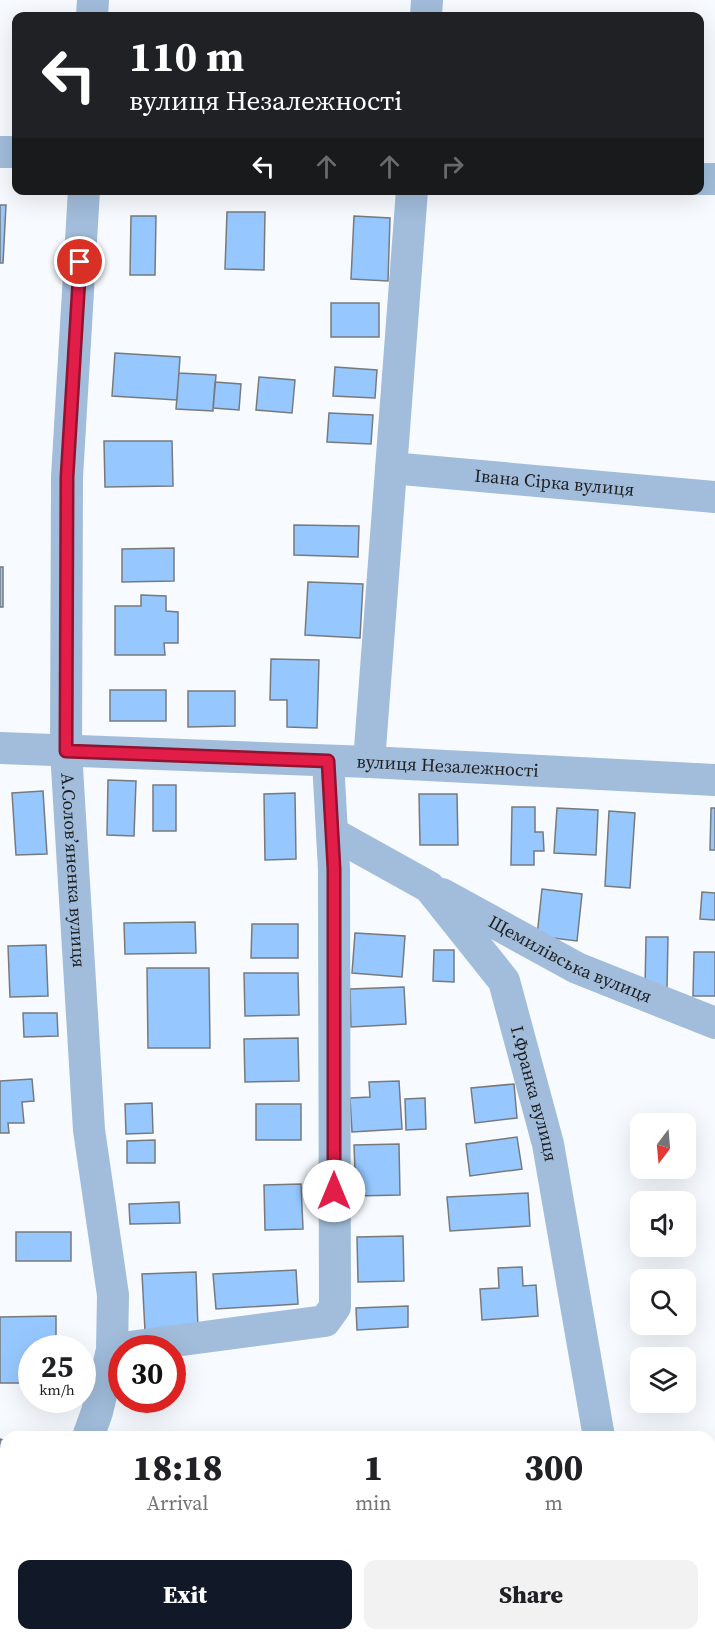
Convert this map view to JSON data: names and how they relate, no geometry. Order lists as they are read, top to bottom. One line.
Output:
{"streets":{"street":["Івана Сірка вулиця","вулиця Незалежності","А.Солов’яненка вулиця","Щемилівська вулиця","І.Франка вулиця"]},"crossings":[["вулиця Незалежності","А.Солов’яненка вулиця"],["Щемилівська вулиця","І.Франка вулиця"]],"north":"bottom","page":{"turn":["110 m","вулиця Незалежності"],"speed":"25 km/h","limit":"30","eta":["18:18","Arrival","1","min","300","m"],"buttons":["Exit","Share"]}}
